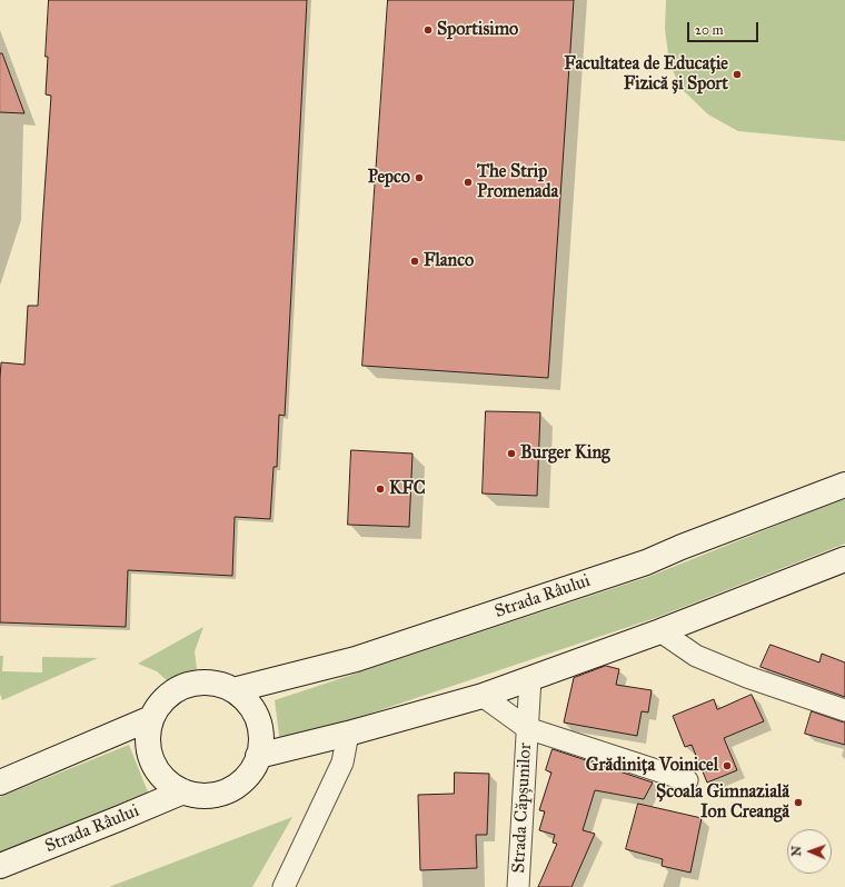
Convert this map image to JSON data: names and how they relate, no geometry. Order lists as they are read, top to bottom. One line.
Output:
{"streets":{"main road":["Strada Râului"],"street":["Strada Căpșunilor"]},"places":["Sportisimo","Facultatea de Educație Fizică și Sport","Pepco","The Strip Promenada","Flanco","Burger King","KFC","Grădinița Voinicel","Școala Gimnazială Ion Creangă"],"scale_bar":"20 m","north":"left"}
